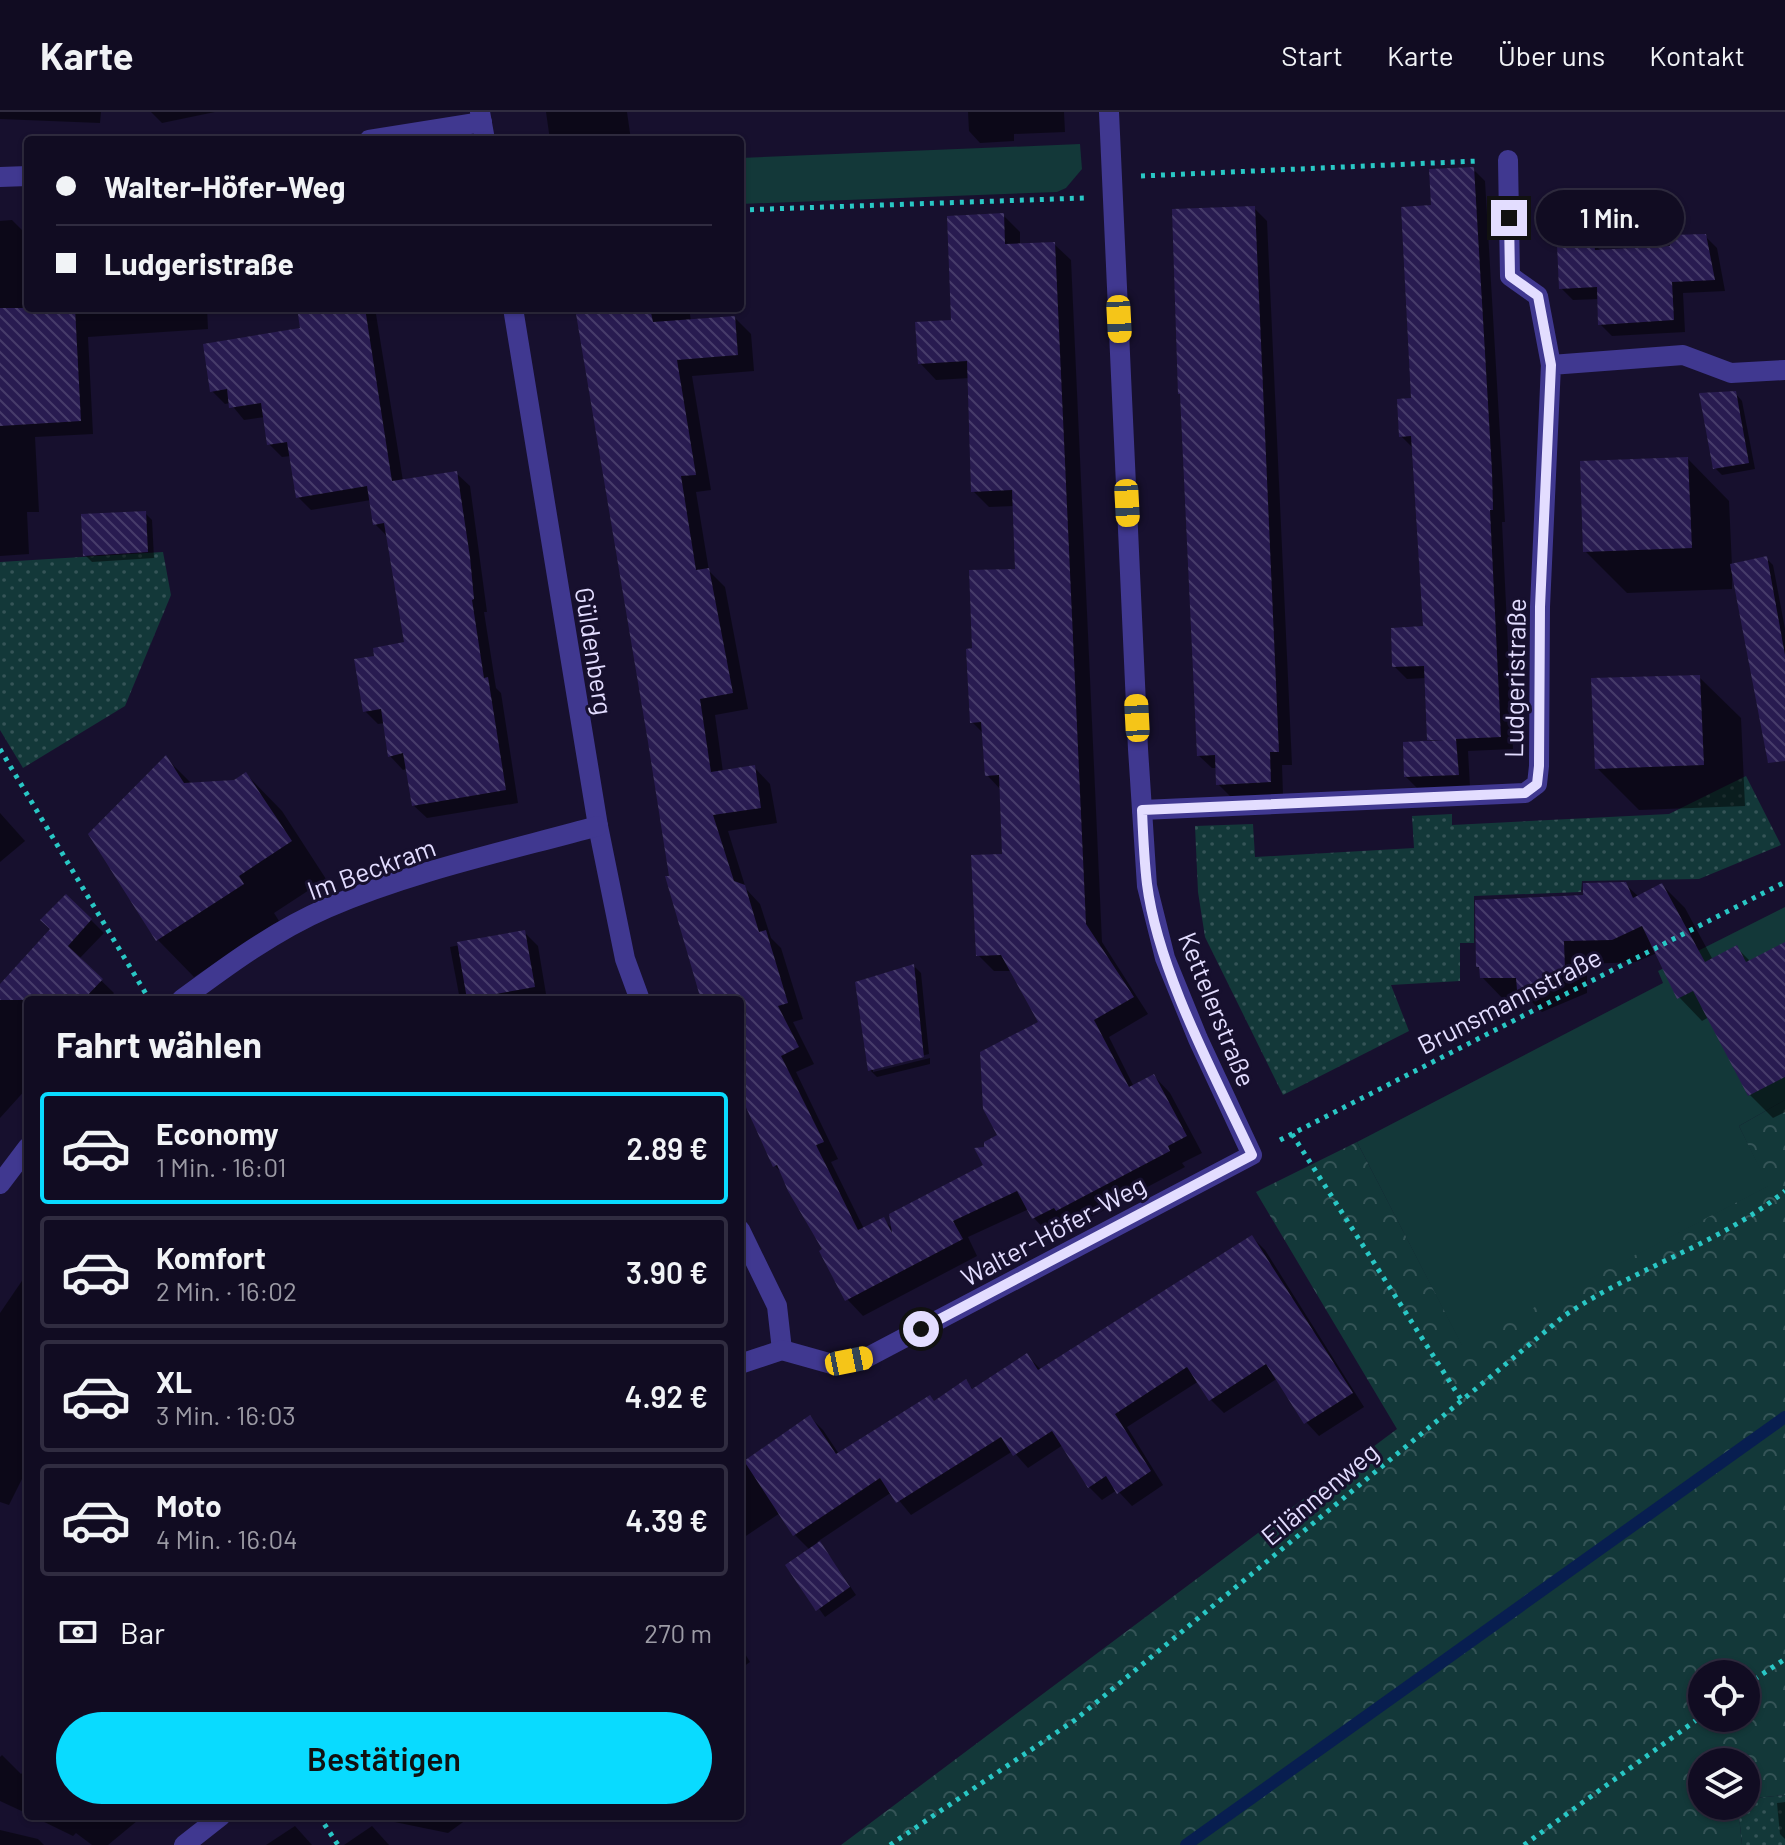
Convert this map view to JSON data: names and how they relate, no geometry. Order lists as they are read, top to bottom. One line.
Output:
{"streets":{"street":["Güldenberg","Ludgeristraße","Im Beckram","Kettelerstraße","Walter-Höfer-Weg"],"path":["Brunsmannstraße","Eilännenweg"]},"crossings":[["Güldenberg","Im Beckram"],["Ludgeristraße","Kettelerstraße"],["Brunsmannstraße","Kettelerstraße"],["Brunsmannstraße","Walter-Höfer-Weg"],["Kettelerstraße","Walter-Höfer-Weg"]],"page":{"header":"Karte","nav":["Start","Karte","Über uns","Kontakt"],"banner":["Walter-Höfer-Weg","Ludgeristraße"],"bubble":"1 Min.","heading":"Fahrt wählen","list":[{"name":"Economy","note":"1 Min. · 16:01","value":"2.89 €"},{"name":"Komfort","note":"2 Min. · 16:02","value":"3.90 €"},{"name":"XL","note":"3 Min. · 16:03","value":"4.92 €"},{"name":"Moto","note":"4 Min. · 16:04","value":"4.39 €"}],"pay":["Bar","270 m"],"buttons":"Bestätigen"}}
